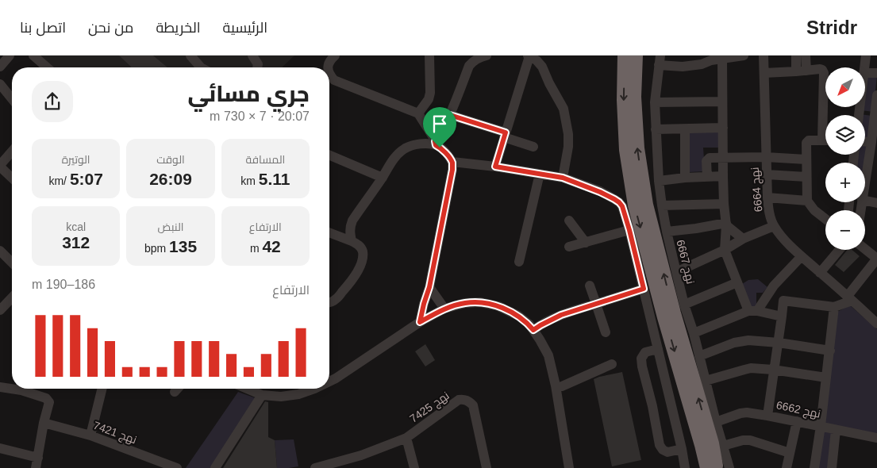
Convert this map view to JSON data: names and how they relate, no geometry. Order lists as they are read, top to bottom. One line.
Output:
{"streets":{"street":["نهج 6664","نهج 6667","نهج 7425","نهج 6662","نهج 7421"]},"crossings":[["نهج 6667","نهج 6662"]],"north":"bottom left","page":{"header":"Stridr","nav":["الرئيسية","الخريطة","من نحن","اتصل بنا"],"map_buttons":["+","−"],"heading":["جري مسائي","20:07 · 7 × 730 m"],"stats":[["المسافة","5.11 km"],["الوقت","26:09"],["الوتيرة","5:07 /km"],["الارتفاع","42 m"],["النبض","135 bpm"],["kcal","312"]],"chart":["الارتفاع","186–190 m"]}}
